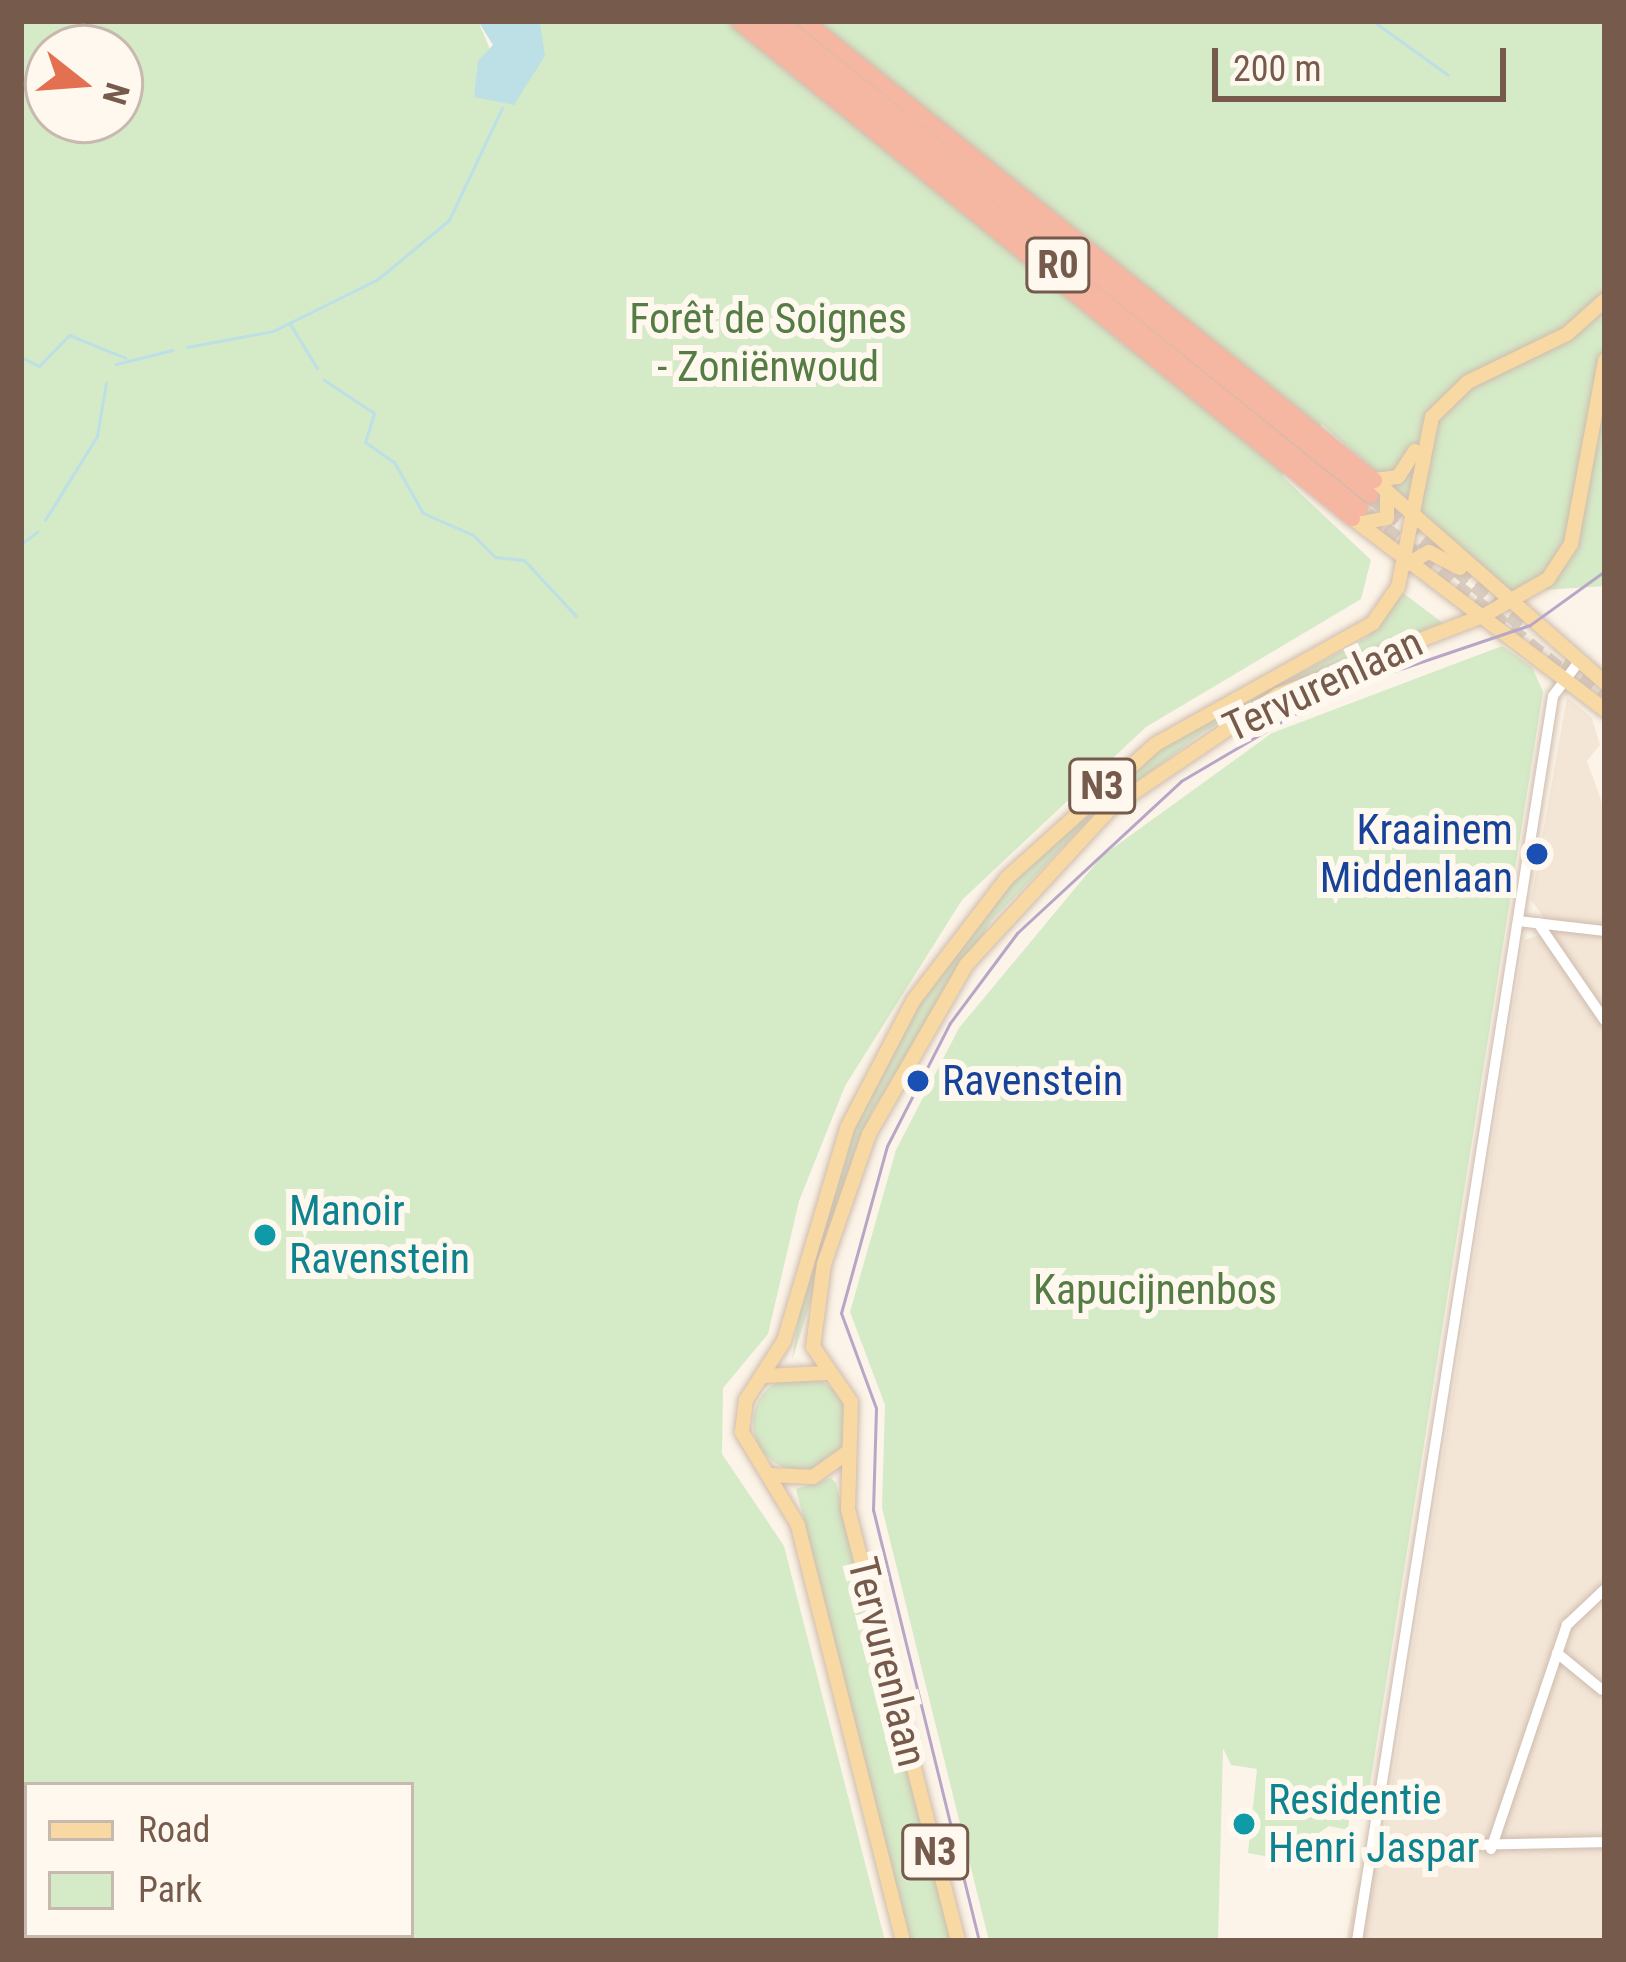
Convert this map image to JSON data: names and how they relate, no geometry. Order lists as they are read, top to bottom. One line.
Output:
{"streets":{"highway":["R0"],"main road":["Tervurenlaan","N3"]},"parks":["Forêt de Soignes - Zoniënwoud","Kapucijnenbos"],"places":["Kraainem Middenlaan","Ravenstein","Manoir Ravenstein","Residentie Henri Jaspar"],"legend":["Road","Park"],"scale_bar":"200 m","north":"right"}
